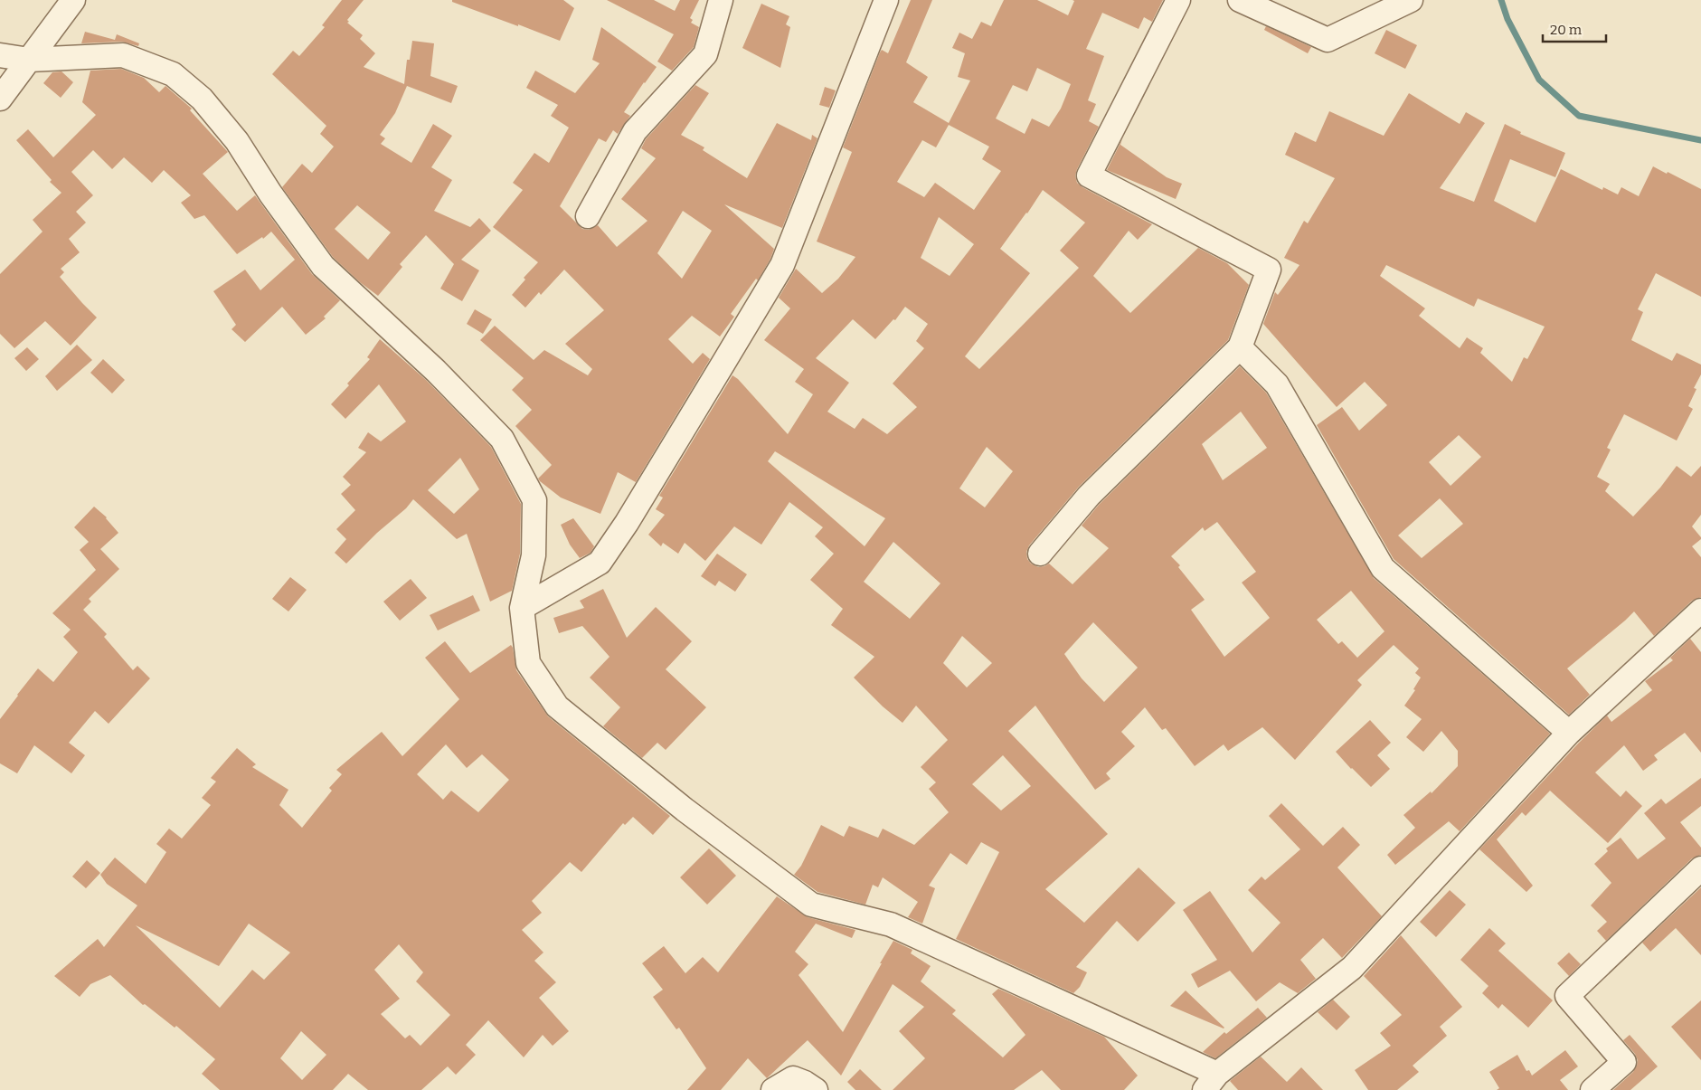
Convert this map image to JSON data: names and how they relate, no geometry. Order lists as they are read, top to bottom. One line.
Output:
{"scale_bar":"20 m"}
